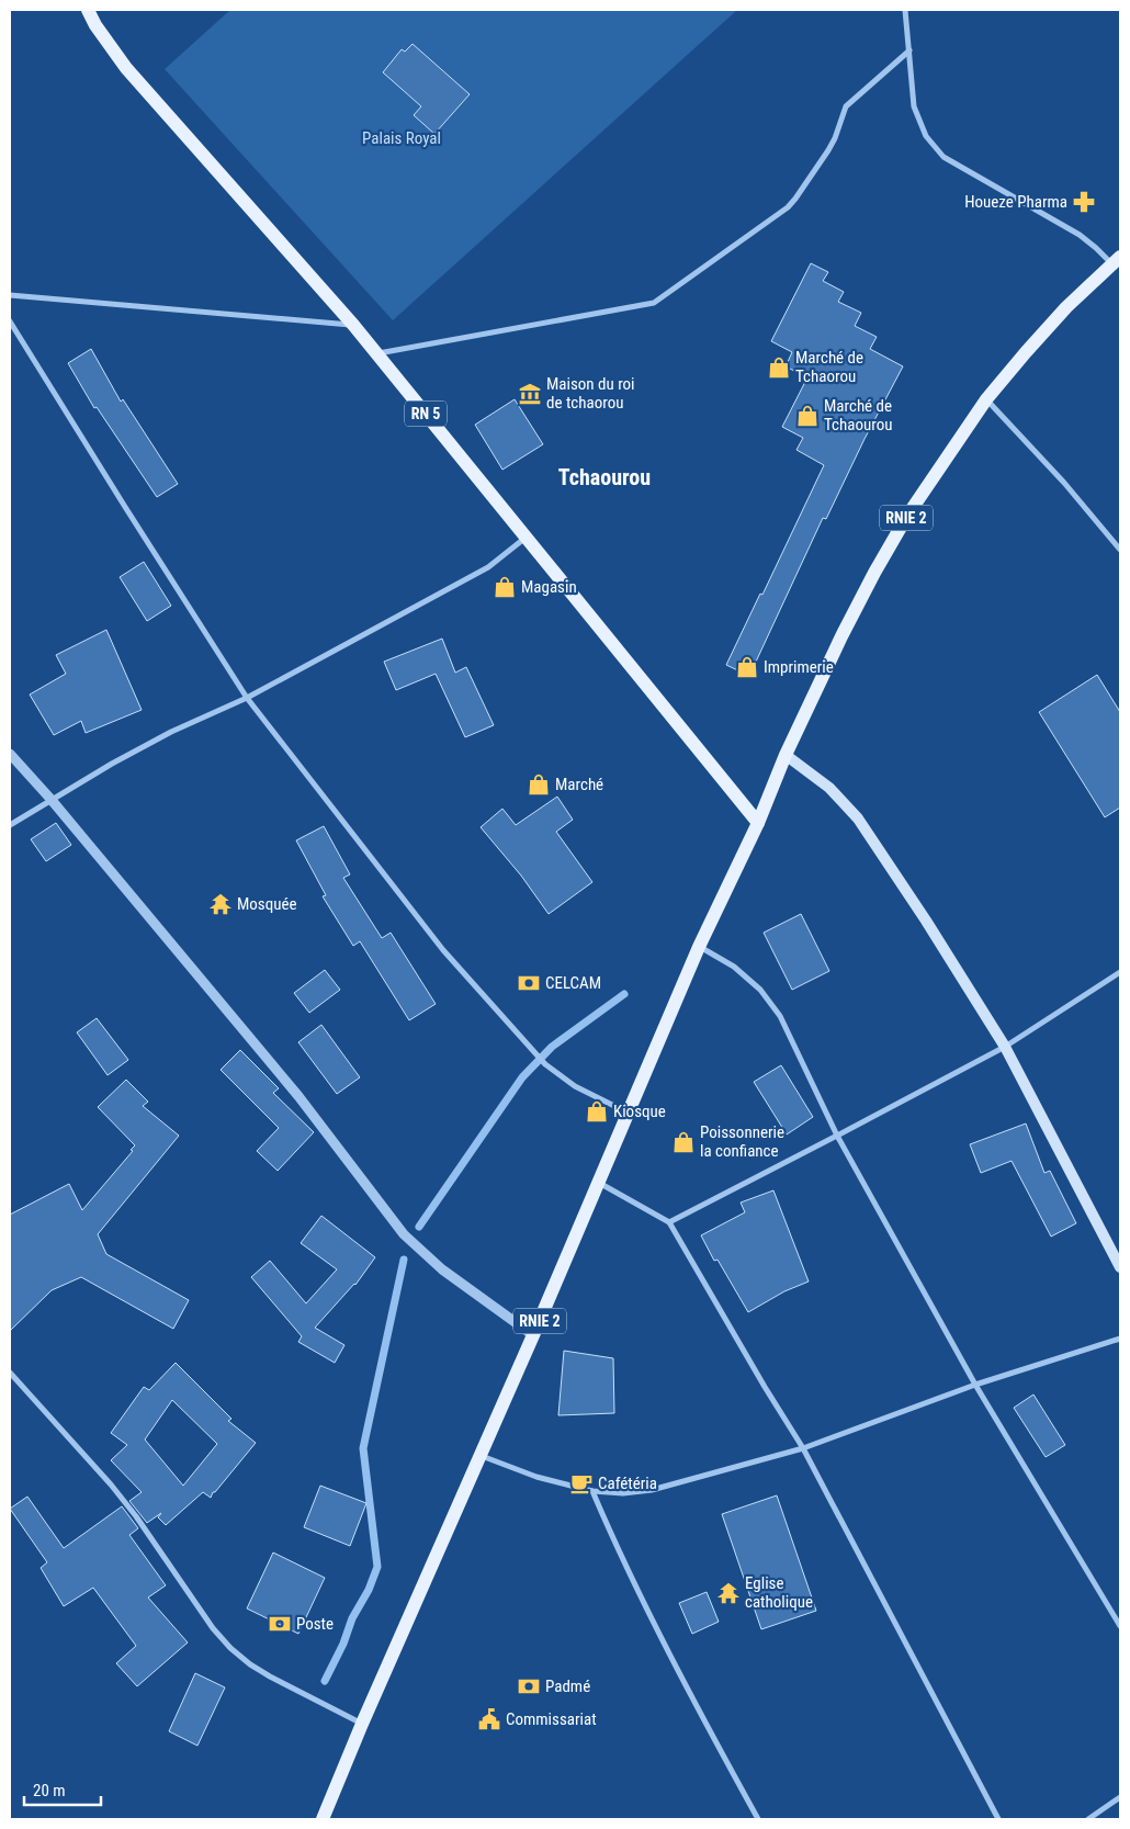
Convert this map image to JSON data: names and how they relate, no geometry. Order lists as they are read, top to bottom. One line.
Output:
{"streets":{"main road":["RN 5","RNIE 2"]},"crossings":[["RN 5","RNIE 2"]],"districts":["Tchaourou"],"parks":["Palais Royal"],"places":{"pharmacy":["Houeze Pharma"],"shop":["Marché de Tchaorou","Marché de Tchaourou","Magasin","Imprimerie","Marché","Kiosque","Poissonnerie la confiance"],"museum":["Maison du roi de tchaorou"],"temple":["Mosquée","Eglise catholique"],"bank":["CELCAM","Poste","Padmé"],"cafe":["Cafétéria"],"public building":["Commissariat"]},"scale_bar":"20 m"}
